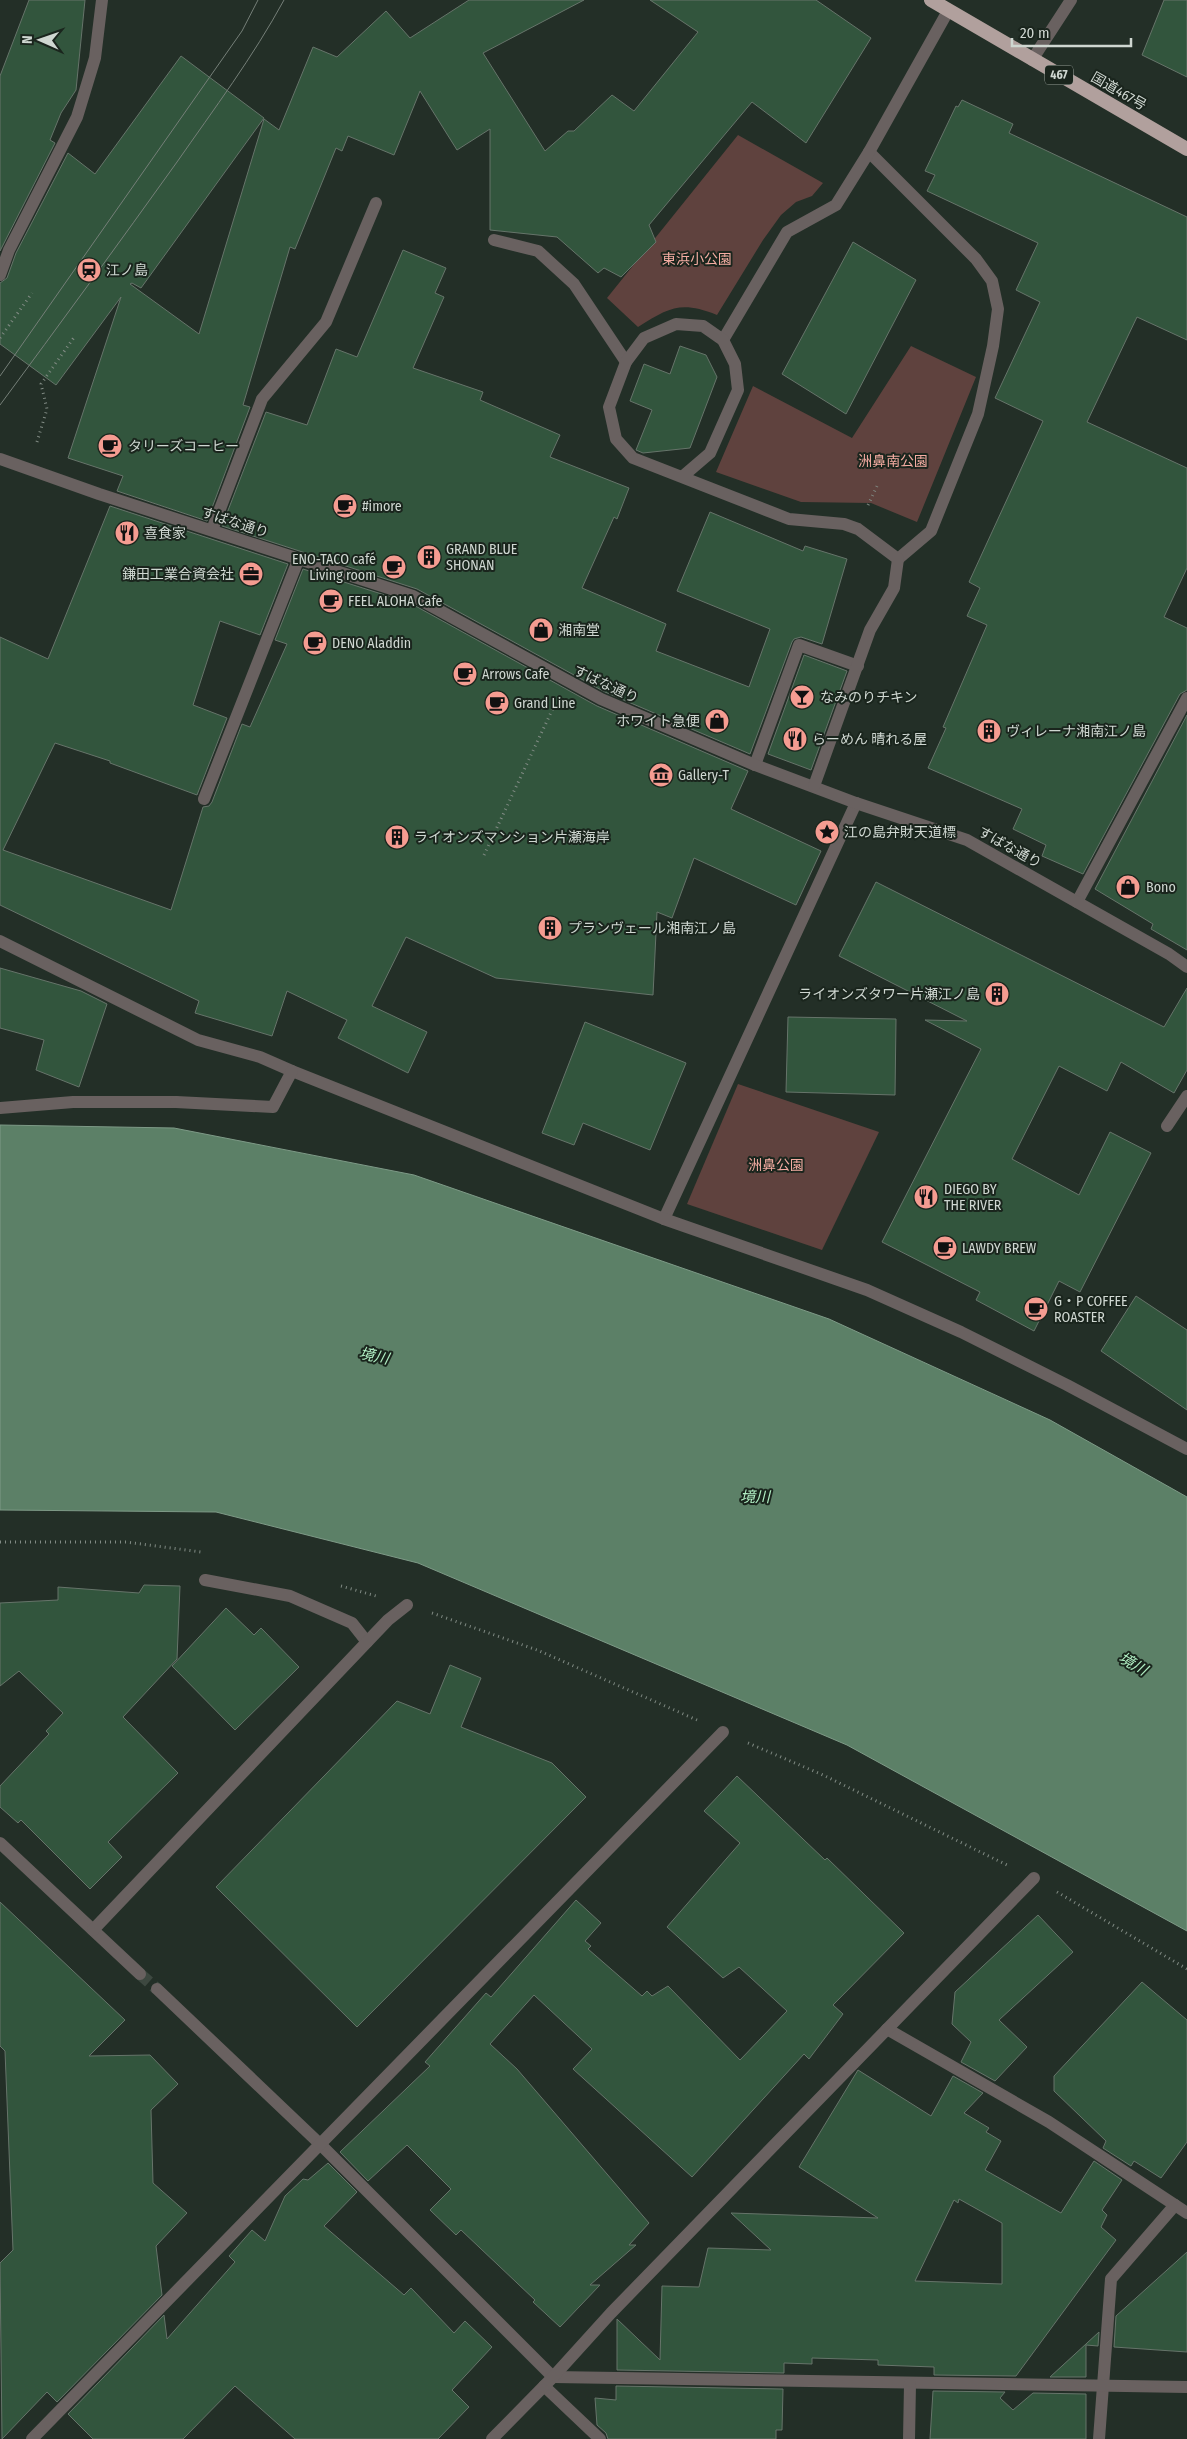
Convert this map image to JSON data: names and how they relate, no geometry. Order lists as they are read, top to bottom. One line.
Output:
{"streets":{"highway":["467","国道467号"],"street":["すばな通り"]},"water":["境川"],"parks":["東浜小公園","洲鼻南公園","洲鼻公園"],"places":{"station":["江ノ島"],"cafe":["タリーズコーヒー","#imore","ENO-TACO café Living room","FEEL ALOHA Cafe","DENO Aladdin","Arrows Cafe","Grand Line","LAWDY BREW","G・P COFFEE ROASTER"],"restaurant":["喜食家","らーめん 晴れる屋","DIEGO BY THE RIVER"],"building":["GRAND BLUE SHONAN","ヴィレーナ湘南江ノ島","ライオンズマンション片瀬海岸","プランヴェール湘南江ノ島","ライオンズタワー片瀬江ノ島"],"office":["鎌田工業合資会社"],"shop":["湘南堂","ホワイト急便","Bono"],"bar":["なみのりチキン"],"museum":["Gallery-T"],"place":["江の島弁財天道標"]},"scale_bar":"20 m","north":"left"}
